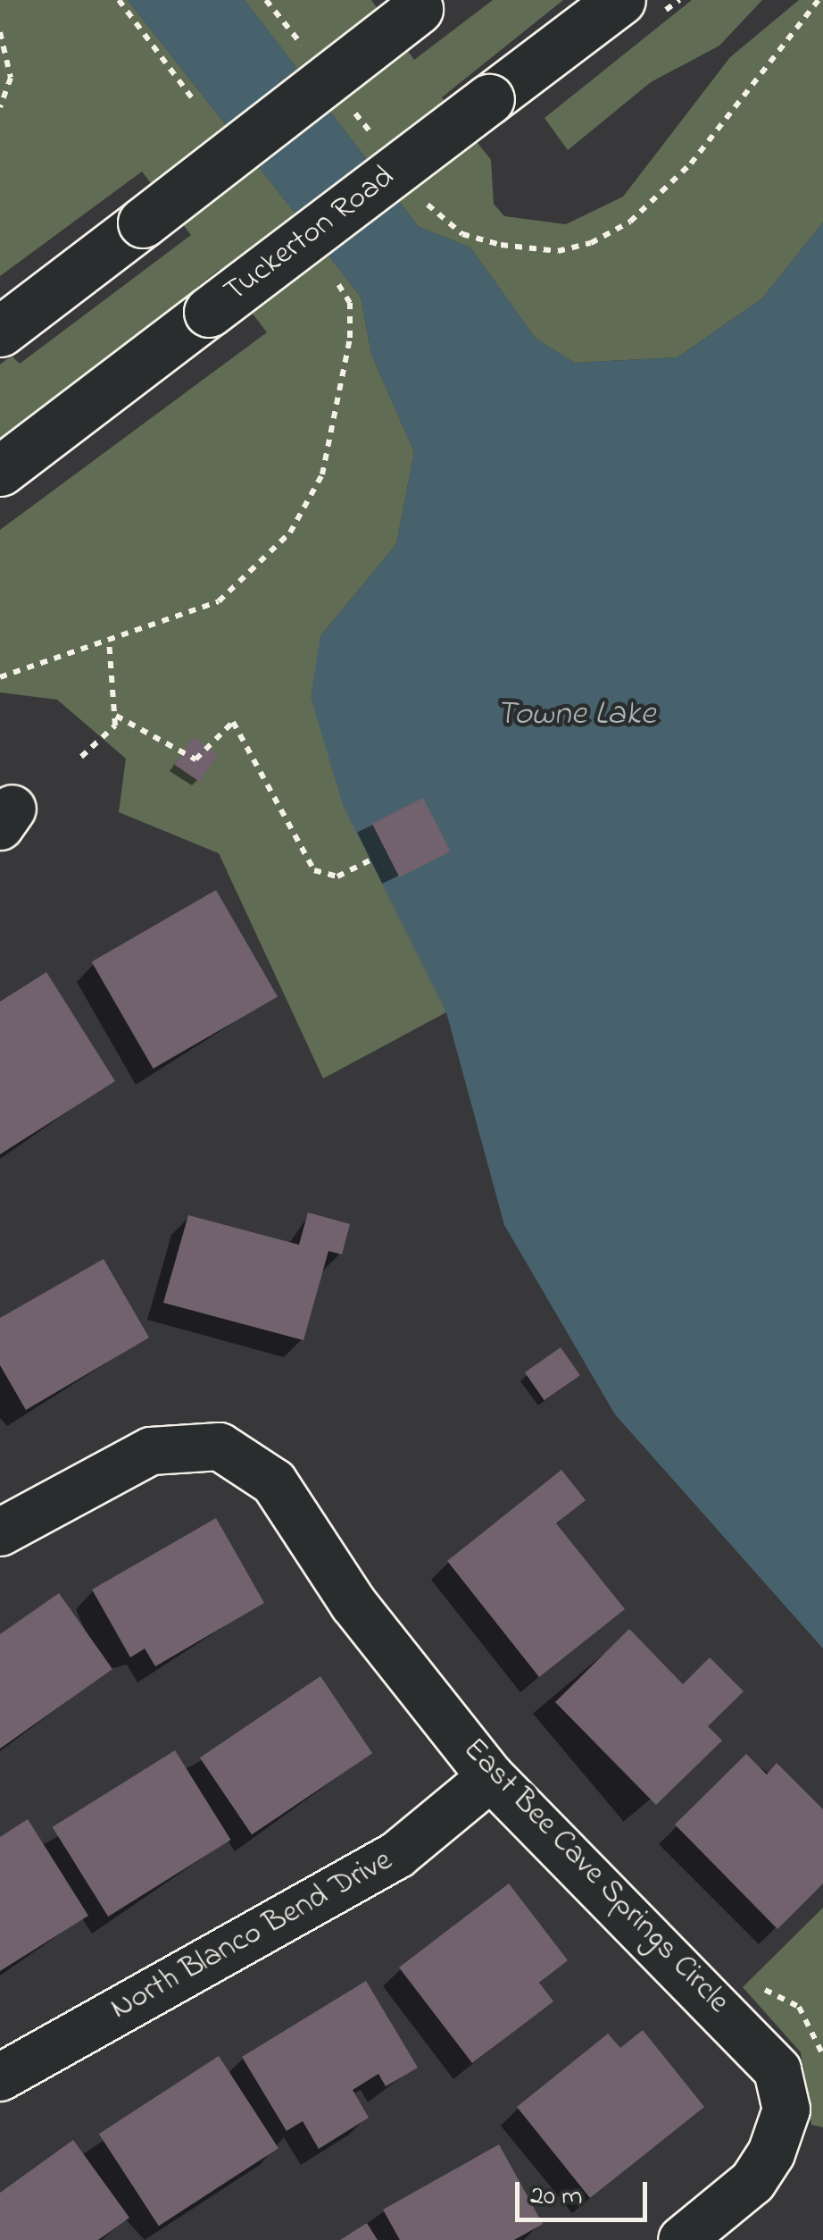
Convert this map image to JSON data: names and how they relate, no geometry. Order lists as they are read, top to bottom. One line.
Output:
{"streets":{"main road":["Tuckerton Road"],"street":["East Bee Cave Springs Circle","North Blanco Bend Drive"]},"crossings":[["East Bee Cave Springs Circle","North Blanco Bend Drive"]],"water":["Towne Lake"],"scale_bar":"20 m"}
